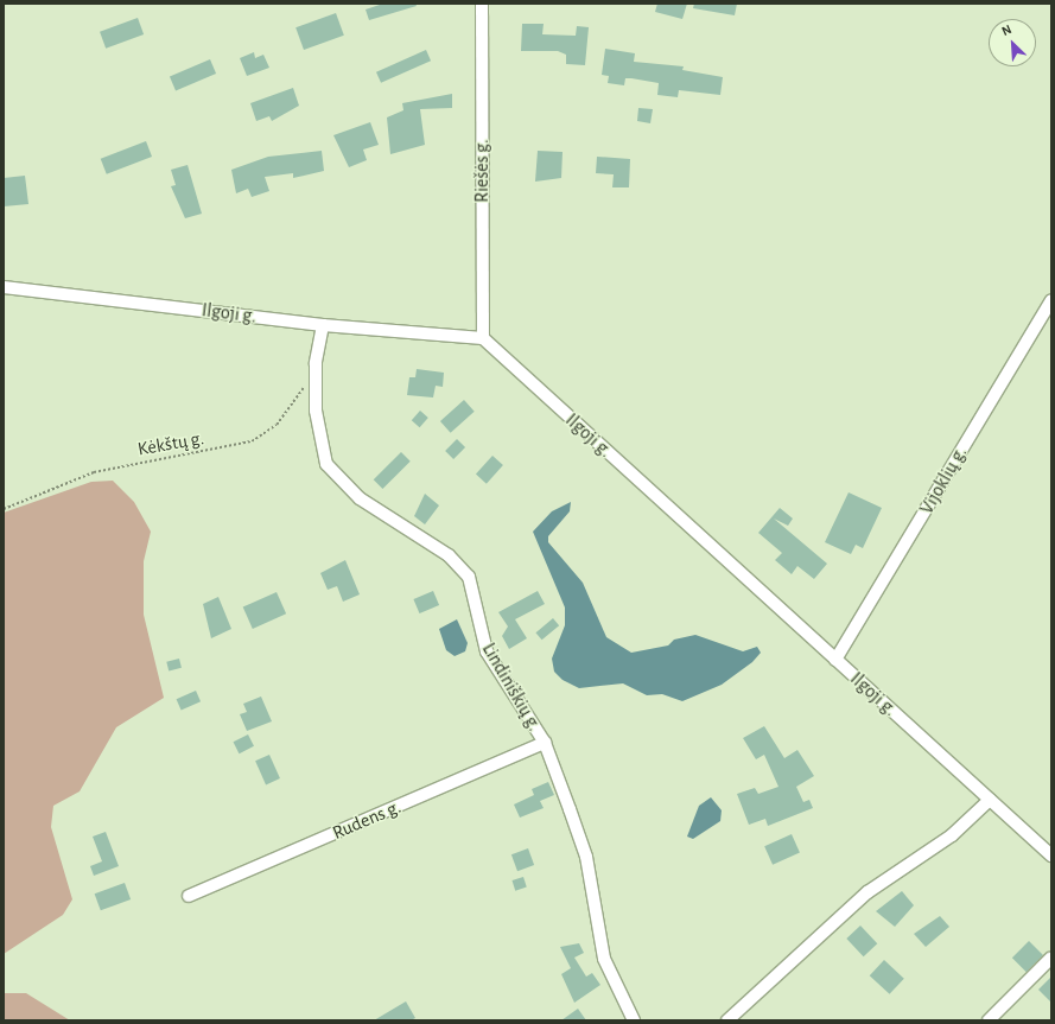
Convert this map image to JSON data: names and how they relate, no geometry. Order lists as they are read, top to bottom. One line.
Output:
{"streets":{"street":["Riešės g.","Ilgoji g.","Vijoklių g.","Lindiniškių g.","Rudens g."],"path":["Kėkštų g."]},"crossings":[["Riešės g.","Ilgoji g."],["Ilgoji g.","Vijoklių g."],["Ilgoji g.","Lindiniškių g."],["Kėkštų g.","Lindiniškių g."],["Lindiniškių g.","Rudens g."]],"north":"top left"}
